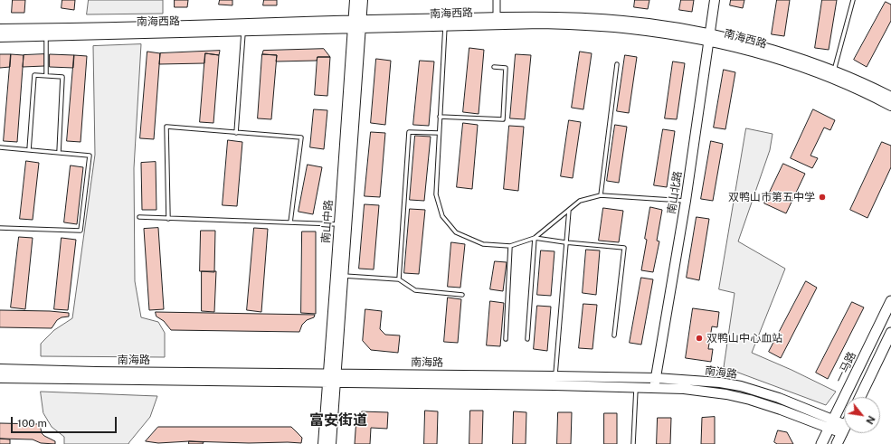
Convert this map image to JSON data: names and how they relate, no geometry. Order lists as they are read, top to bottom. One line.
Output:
{"streets":{"main road":["一马路"],"street":["南海西路","南山北路","南山中路","南海路"]},"crossings":[["南海西路","南山北路"],["南海西路","南山中路"],["南山北路","南海路"],["南山中路","南海路"],["南海路","一马路"]],"districts":["富安街道"],"places":["双鸭山市第五中学","双鸭山中心血站"],"scale_bar":"100 m","north":"bottom right"}
